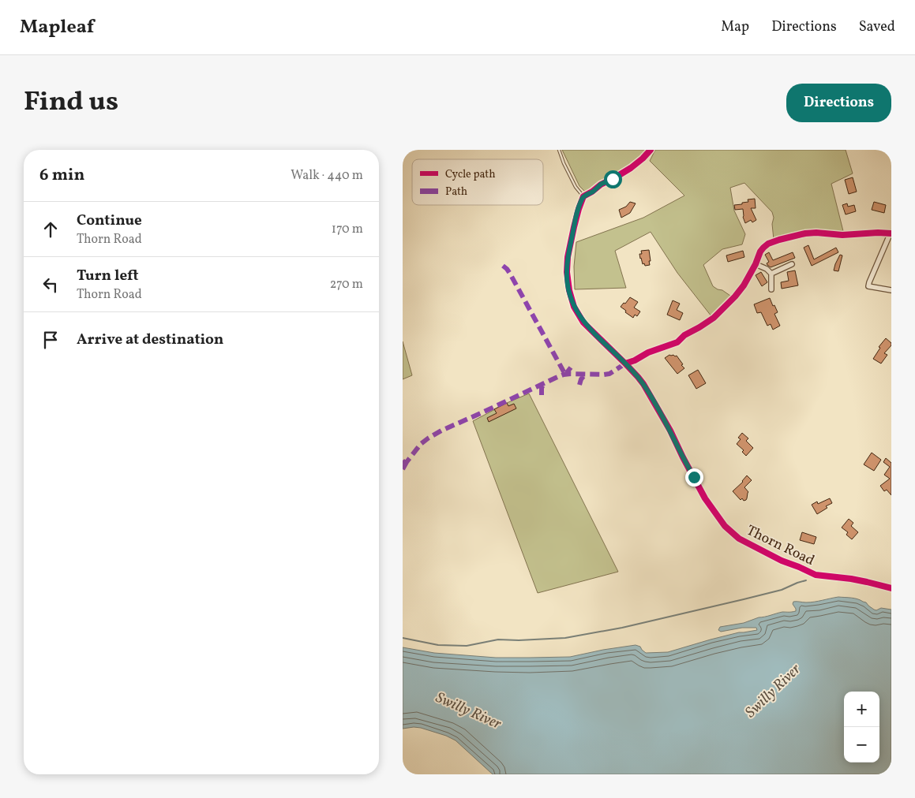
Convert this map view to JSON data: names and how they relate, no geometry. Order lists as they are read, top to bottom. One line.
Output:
{"streets":{"street":["Thorn Road"]},"water":["Swilly River"],"legend":["Cycle path","Path"],"page":{"header":"Mapleaf","nav":["Map","Directions","Saved"],"title":"Find us","buttons":"Directions","heading":["6 min","Walk · 440 m"],"list":[["Continue","Thorn Road","170 m"],["Turn left","Thorn Road","270 m"],"Arrive at destination"],"map_buttons":["+","−"]}}
